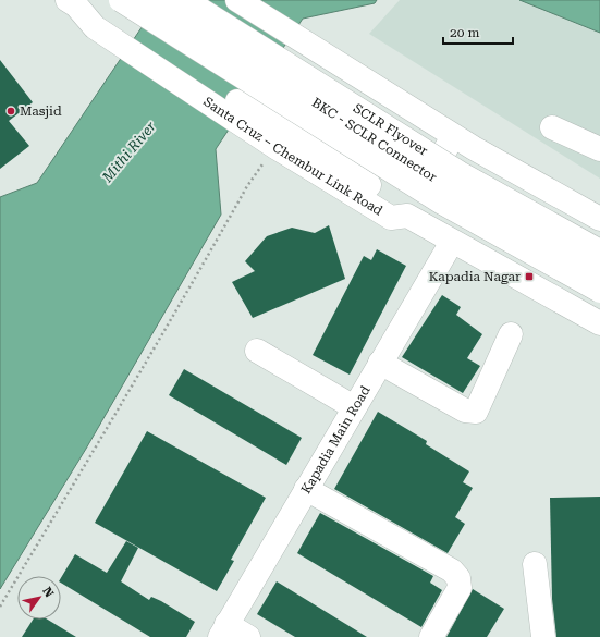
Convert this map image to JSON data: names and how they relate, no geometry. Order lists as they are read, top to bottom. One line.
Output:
{"streets":{"main road":["SCLR Flyover","BKC - SCLR Connector","Santa Cruz – Chembur Link Road","Kapadia Main Road"]},"crossings":[["Santa Cruz – Chembur Link Road","Kapadia Main Road"]],"water":["Mithi River"],"places":{"other":["Masjid"],"transit":["Kapadia Nagar"]},"scale_bar":"20 m","north":"top right"}
